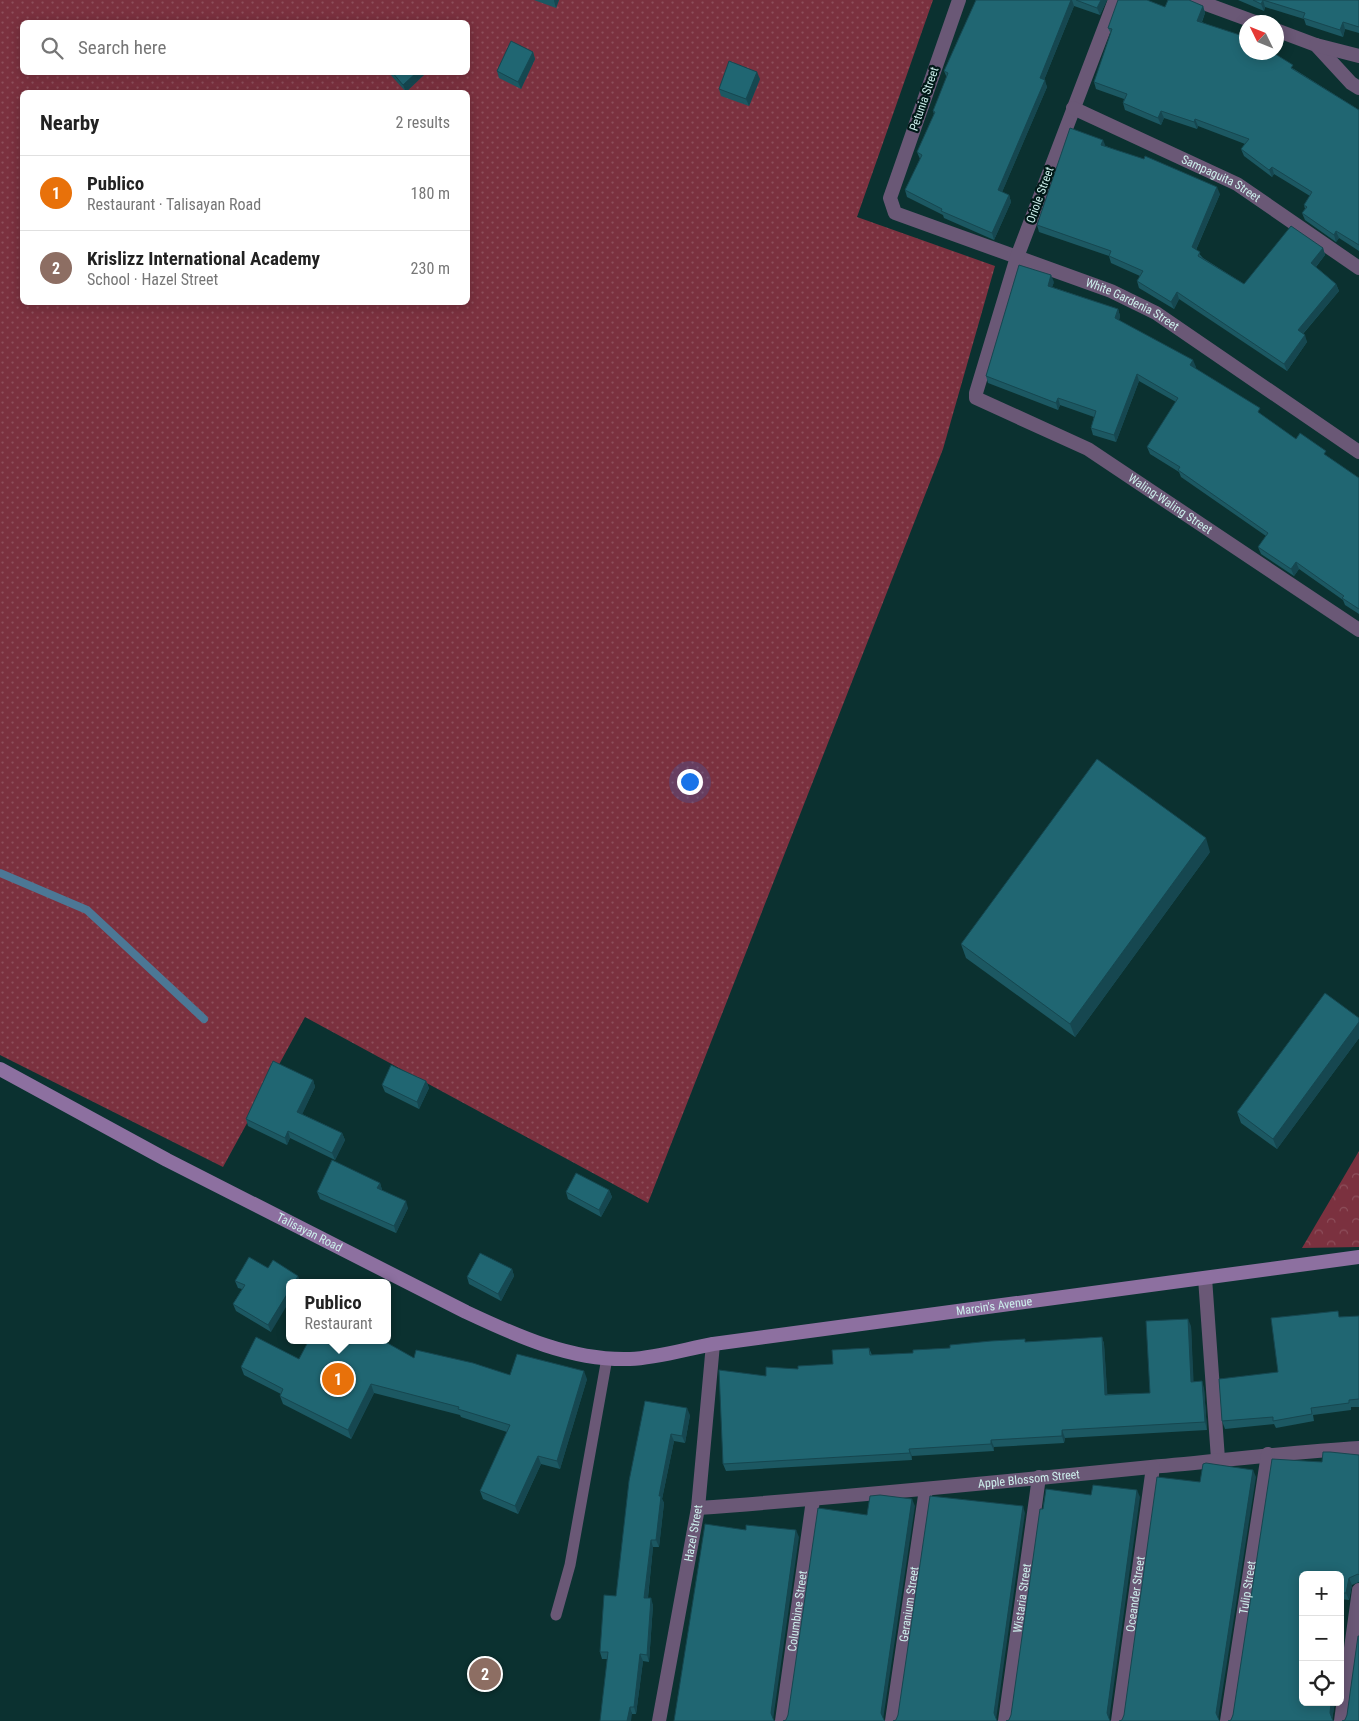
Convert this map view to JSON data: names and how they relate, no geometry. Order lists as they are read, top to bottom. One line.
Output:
{"streets":{"main road":["Talisayan Road","Marcin's Avenue"],"street":["Petunia Street","Sampaguita Street","Oriole Street","White Gardenia Street","Waling-Waling Street","Apple Blossom Street","Hazel Street","Tulip Street","Oceander Street","Wistaria Street","Geranium Street","Columbine Street"]},"crossings":[["Petunia Street","White Gardenia Street"],["Sampaguita Street","Oriole Street"],["Oriole Street","White Gardenia Street"],["Oriole Street","Waling-Waling Street"],["Talisayan Road","Marcin's Avenue"],["Marcin's Avenue","Hazel Street"],["Apple Blossom Street","Hazel Street"],["Apple Blossom Street","Tulip Street"],["Apple Blossom Street","Oceander Street"],["Apple Blossom Street","Wistaria Street"],["Apple Blossom Street","Geranium Street"],["Apple Blossom Street","Columbine Street"]],"north":"top left","page":{"search":"Search here","heading":["Nearby","2 results"],"list":[{"mark":"1","name":"Publico","note":"Restaurant · Talisayan Road","value":"180 m"},{"mark":"2","name":"Krislizz International Academy","note":"School · Hazel Street","value":"230 m"}],"popup":["Publico","Restaurant"],"pins":["1","2"],"map_buttons":["+","−"]}}
